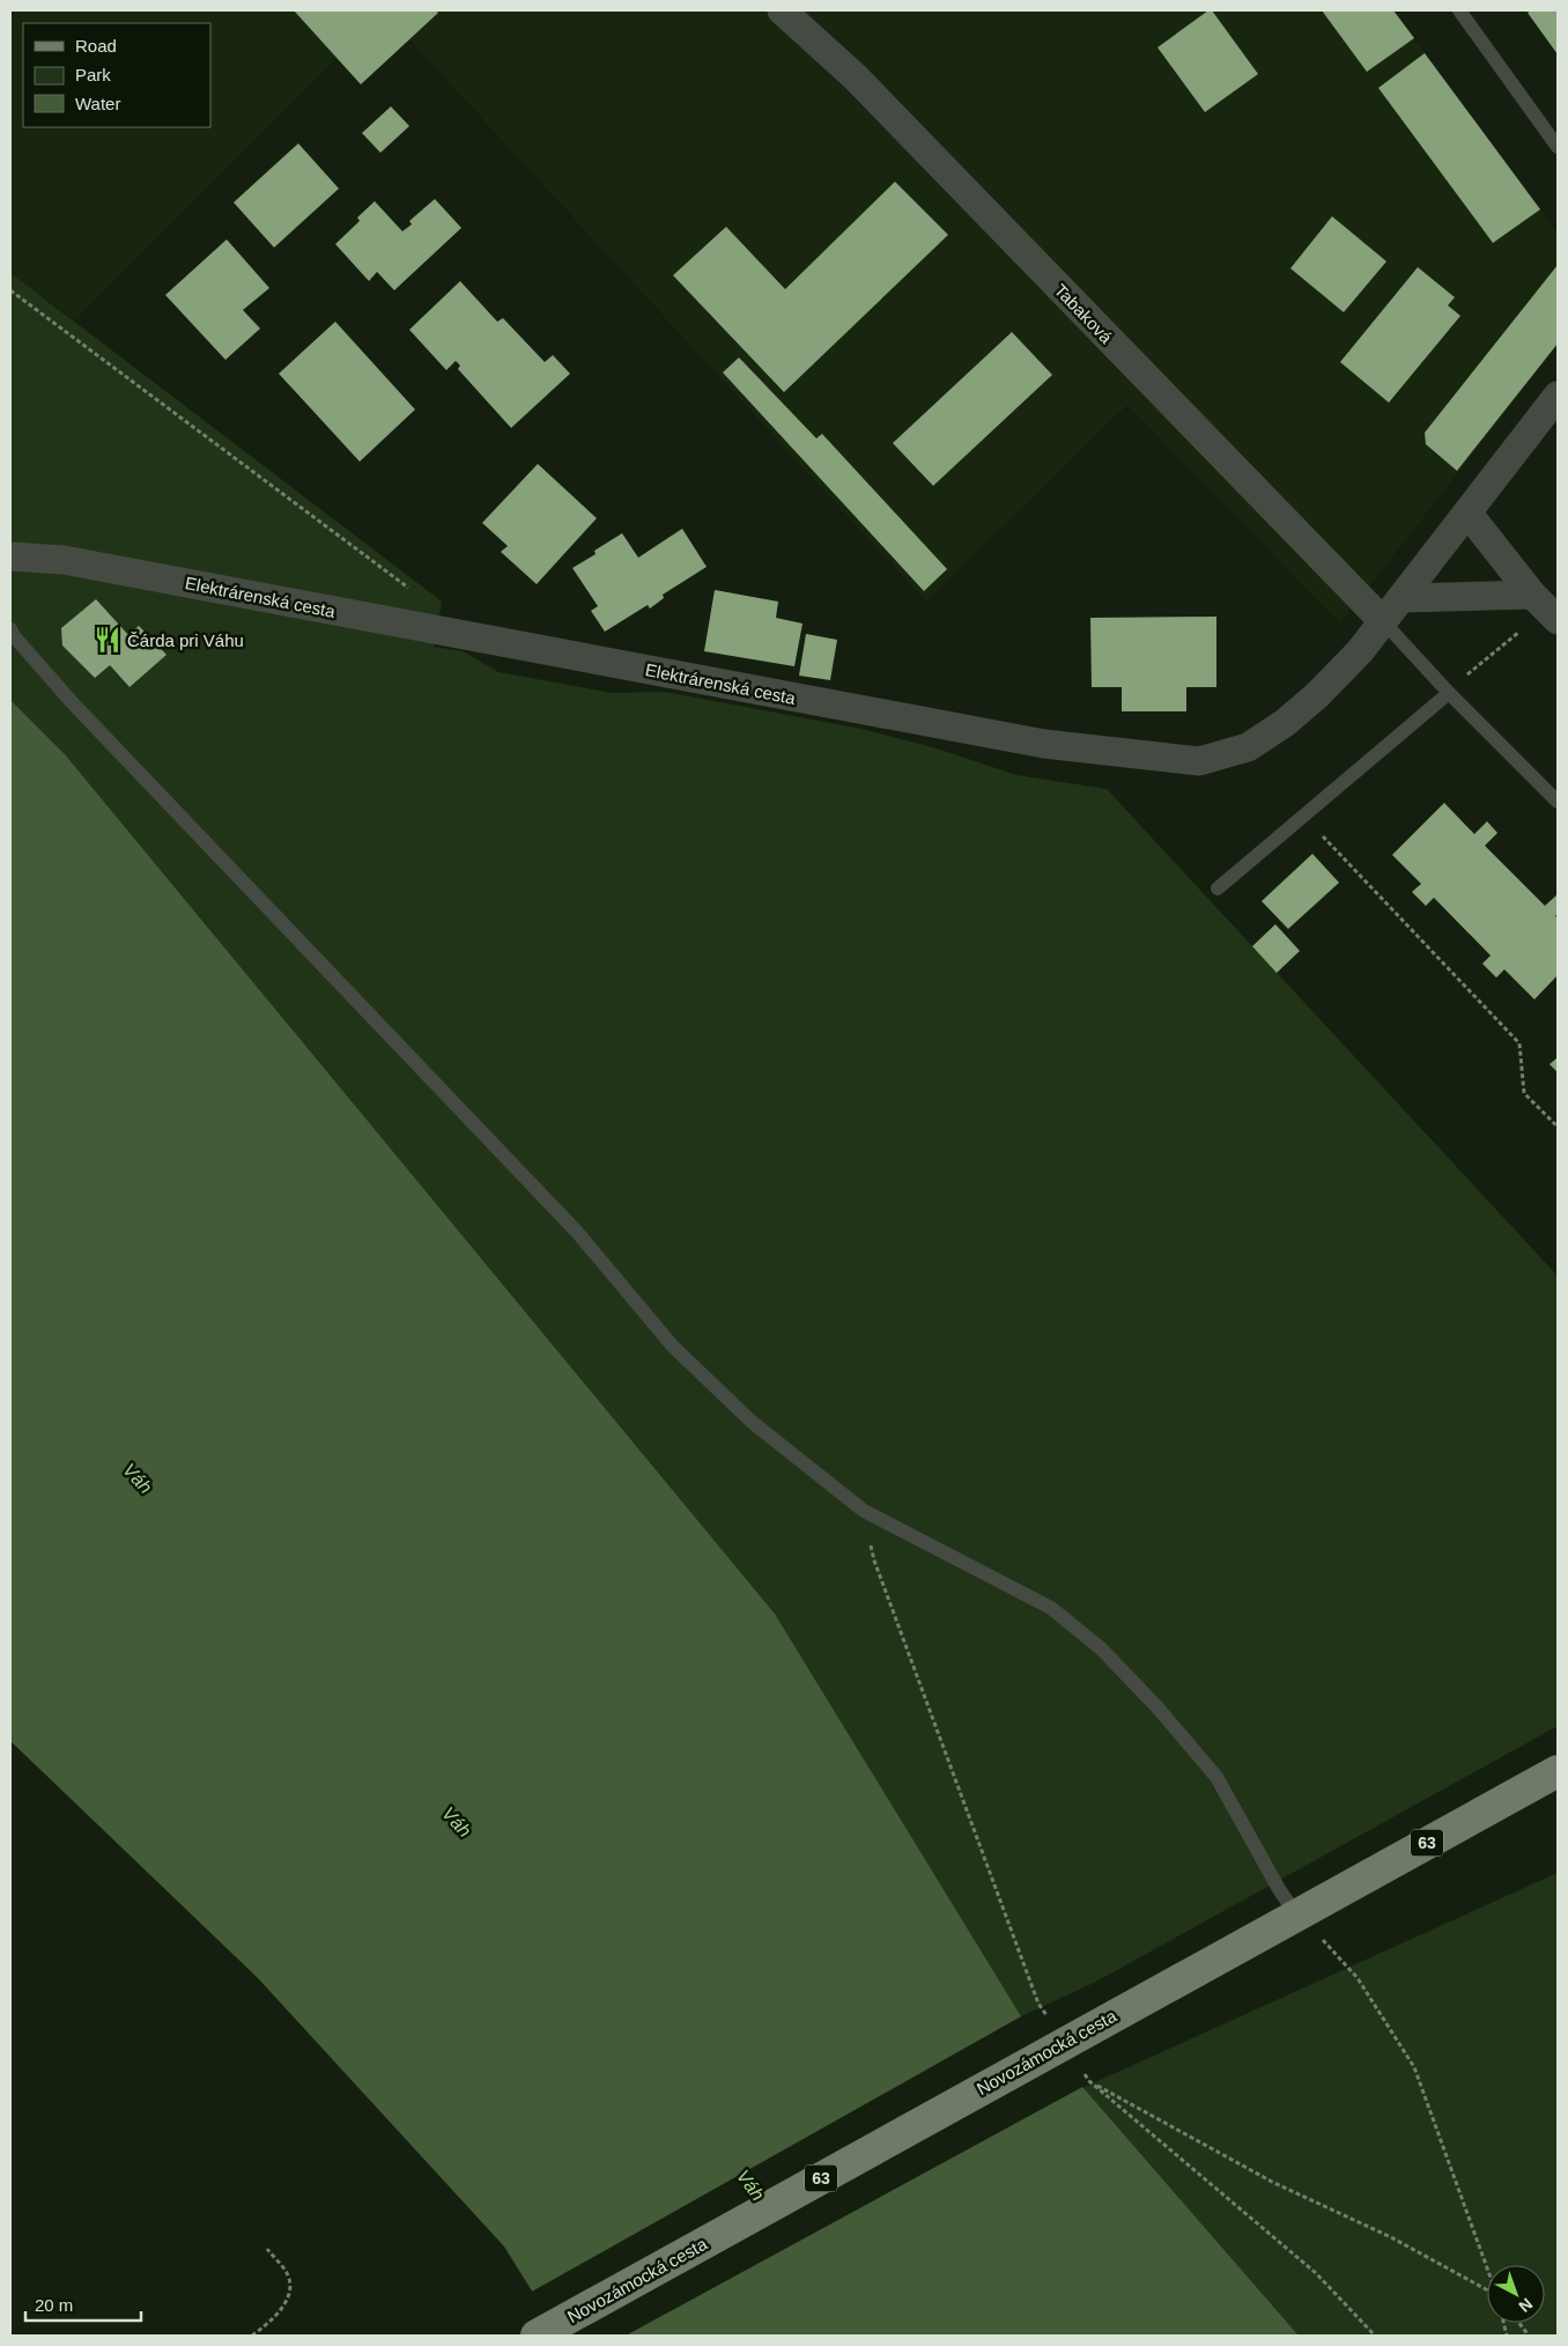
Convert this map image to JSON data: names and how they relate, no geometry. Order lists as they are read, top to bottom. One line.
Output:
{"streets":{"main road":["63","Novozámocká cesta"],"street":["Tabaková","Elektrárenská cesta"]},"crossings":[["Tabaková","Elektrárenská cesta"]],"water":["Váh"],"places":{"restaurant":["Čárda pri Váhu"]},"legend":["Road","Park","Water"],"scale_bar":"20 m","north":"bottom right"}
